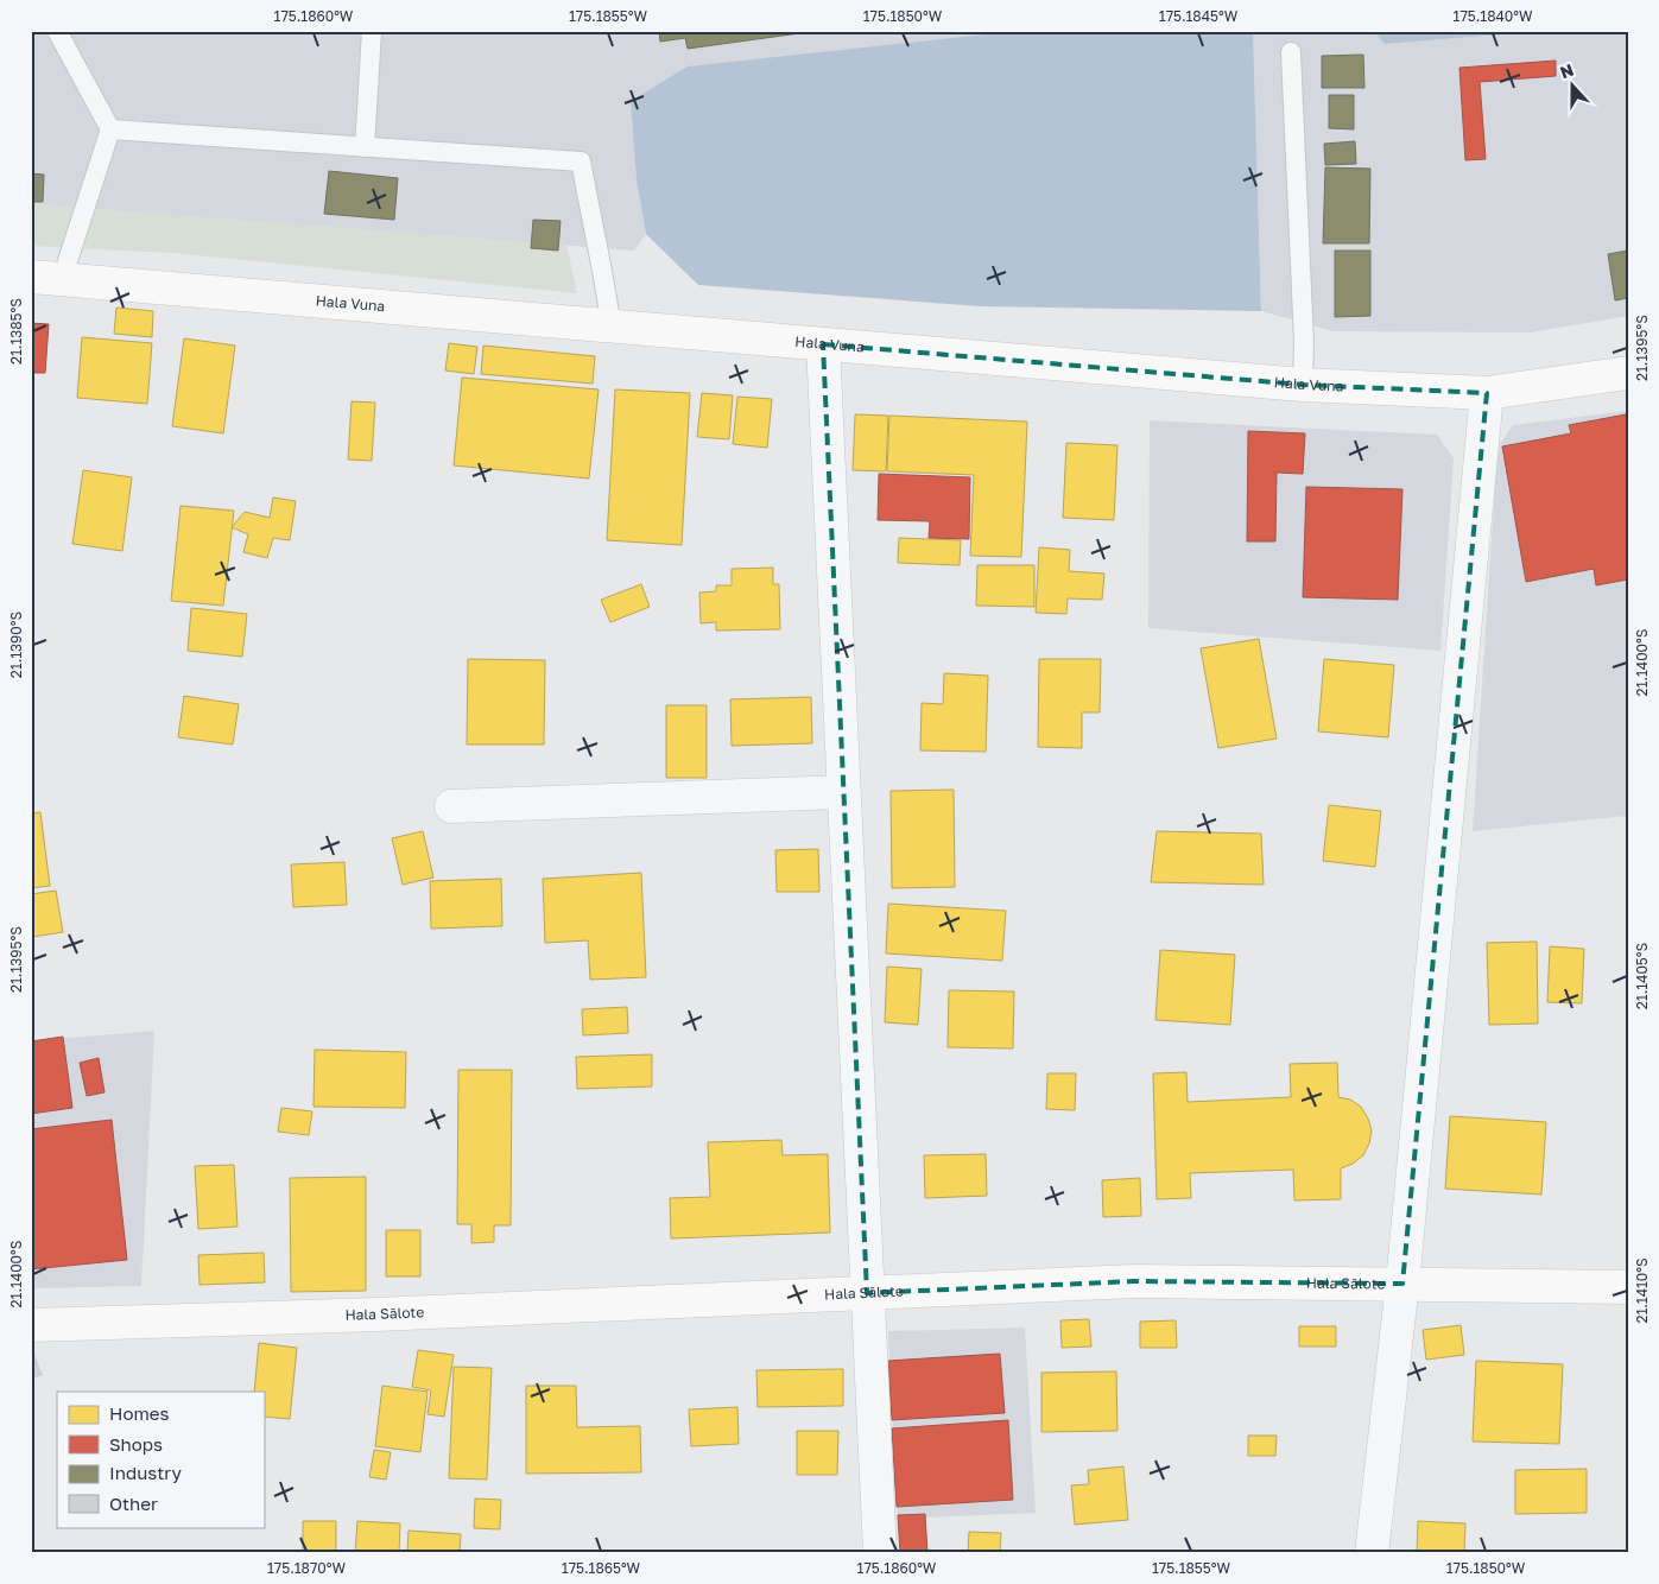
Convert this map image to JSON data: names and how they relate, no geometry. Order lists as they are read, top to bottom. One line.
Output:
{"streets":{"main road":["Hala Vuna","Hala Sālote"]},"legend":["Homes","Shops","Industry","Other"],"north":"top","coordinates":["175.1860°W","175.1855°W","175.1850°W","175.1845°W","175.1840°W","21.1385°S","21.1395°S","21.1390°S","21.1400°S","21.1405°S","21.1410°S","175.1870°W","175.1865°W"]}
